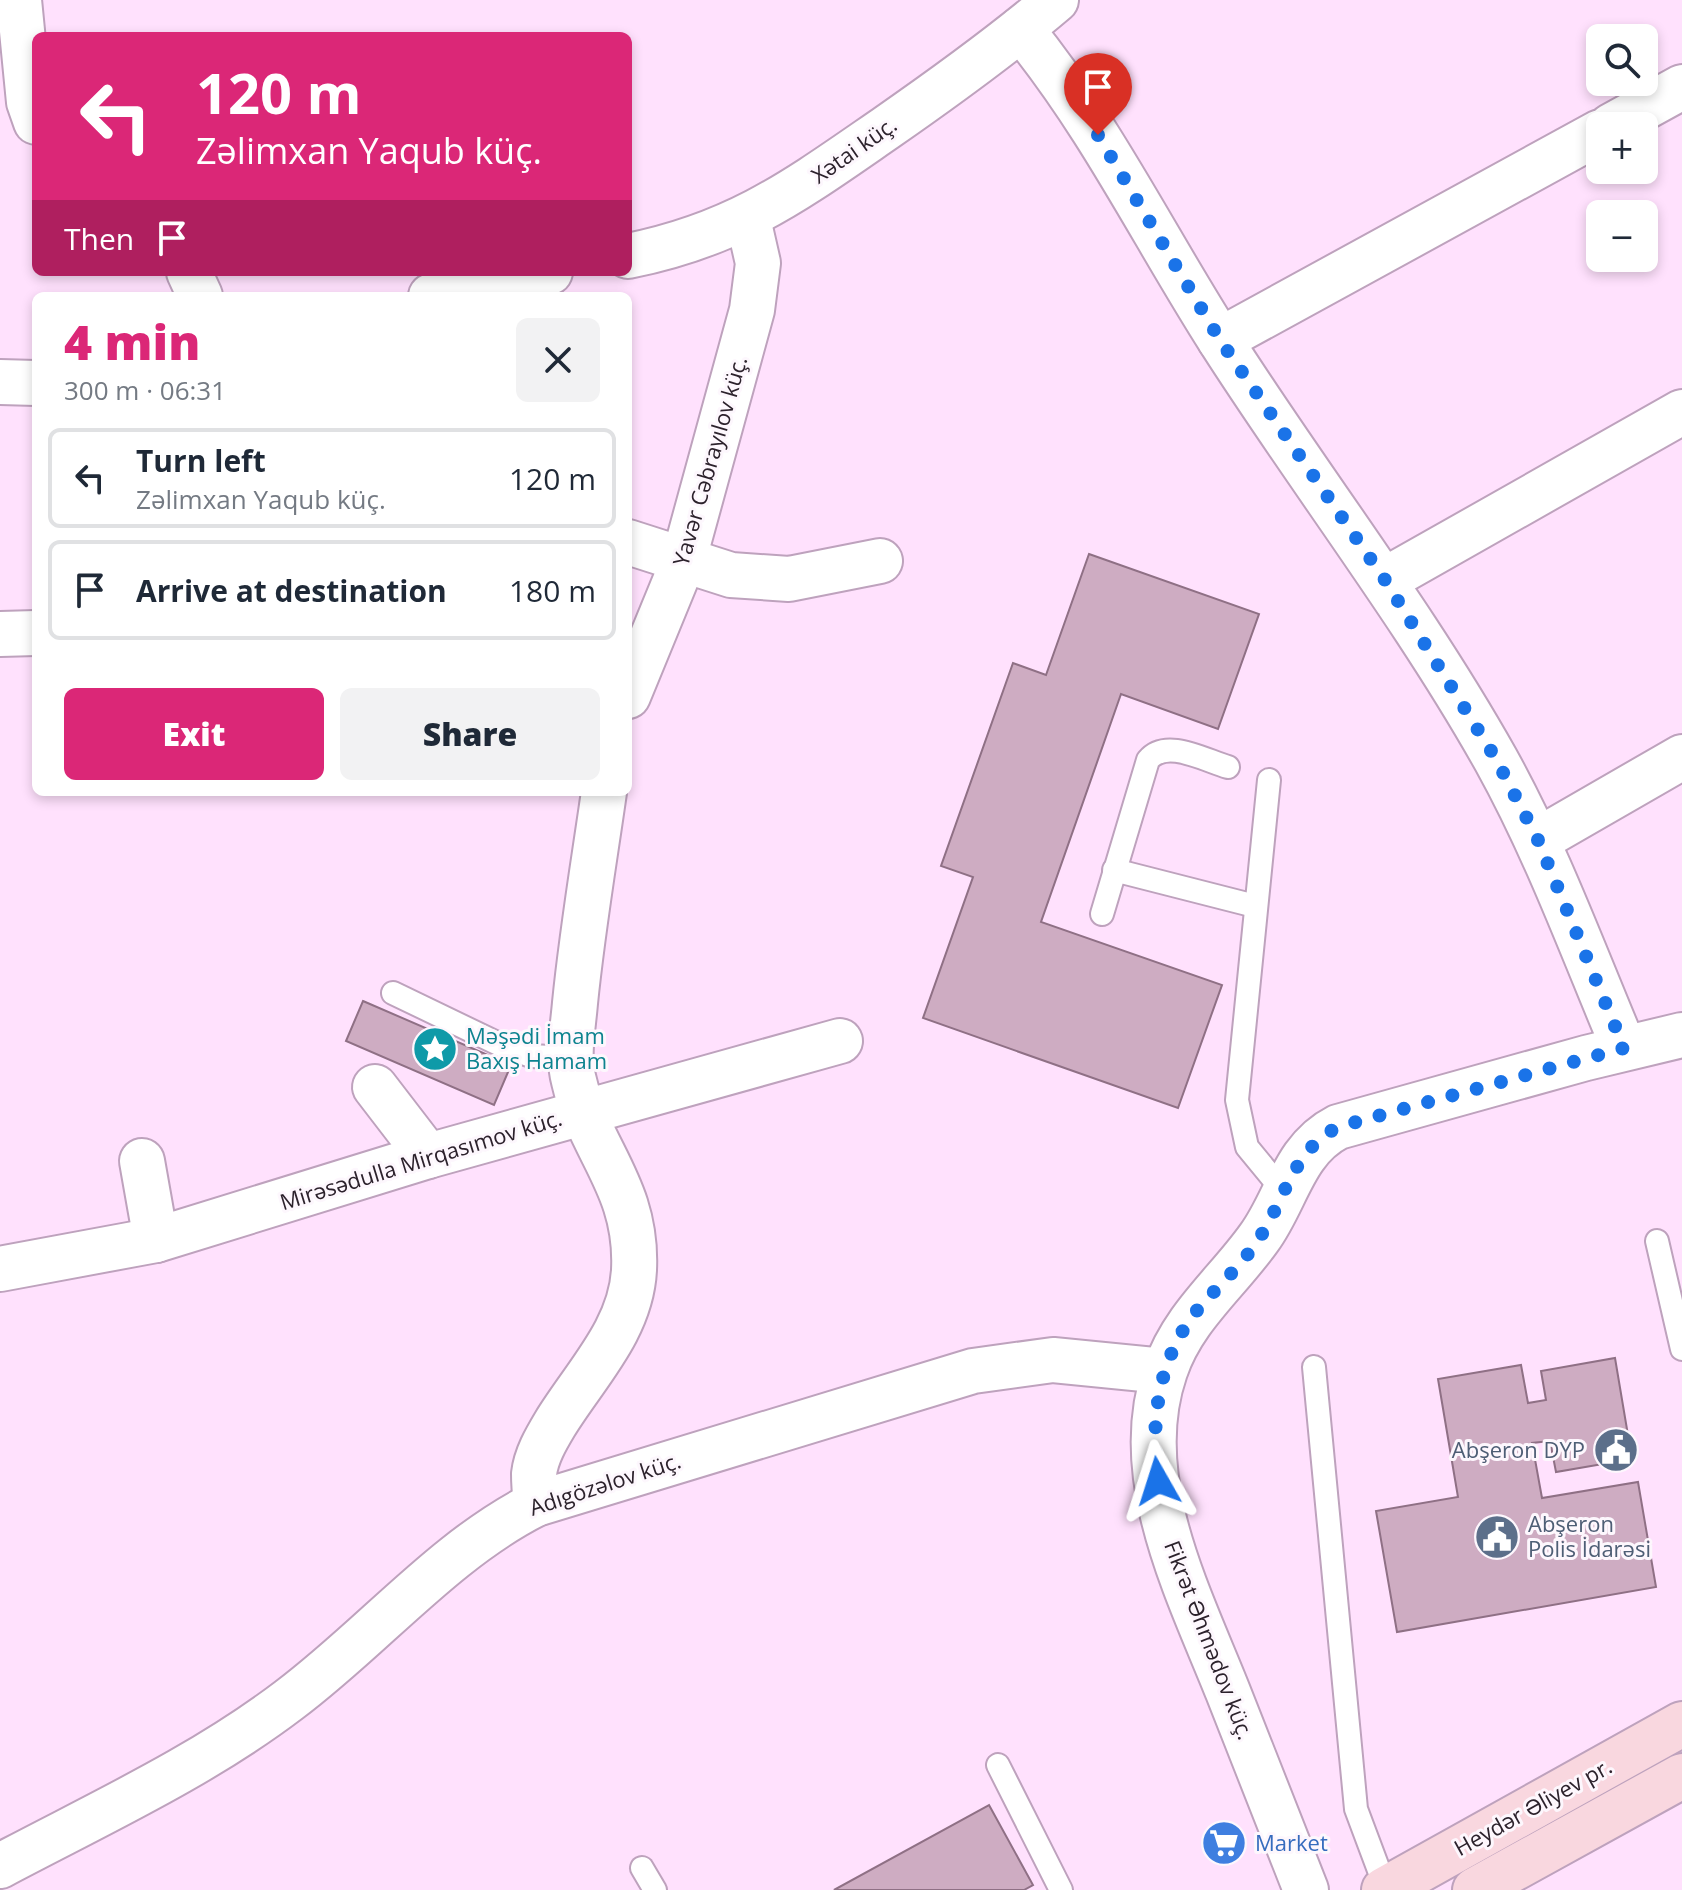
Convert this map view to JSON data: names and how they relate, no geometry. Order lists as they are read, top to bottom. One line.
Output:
{"streets":{"main road":["Heydər Əliyev pr."],"street":["Xətai küç.","Yavər Cəbrayılov küç.","Mirəsədulla Mirqasımov küç.","Adıgözəlov küç.","Fikrət Əhmədov küç."]},"crossings":[["Xətai küç.","Yavər Cəbrayılov küç."],["Adıgözəlov küç.","Fikrət Əhmədov küç."]],"places":{"place":["Məşədi İmam Baxış Hamam"],"public building":["Abşeron DYP","Abşeron Polis İdarəsi"],"supermarket":["Market"]},"page":{"map_buttons":["+","−"],"turn":["120 m","Zəlimxan Yaqub küç."],"then":"Then","heading":["4 min","300 m · 06:31"],"list":[{"name":"Turn left","note":"Zəlimxan Yaqub küç.","value":"120 m"},{"name":"Arrive at destination","value":"180 m"}],"buttons":["Exit","Share"]}}
